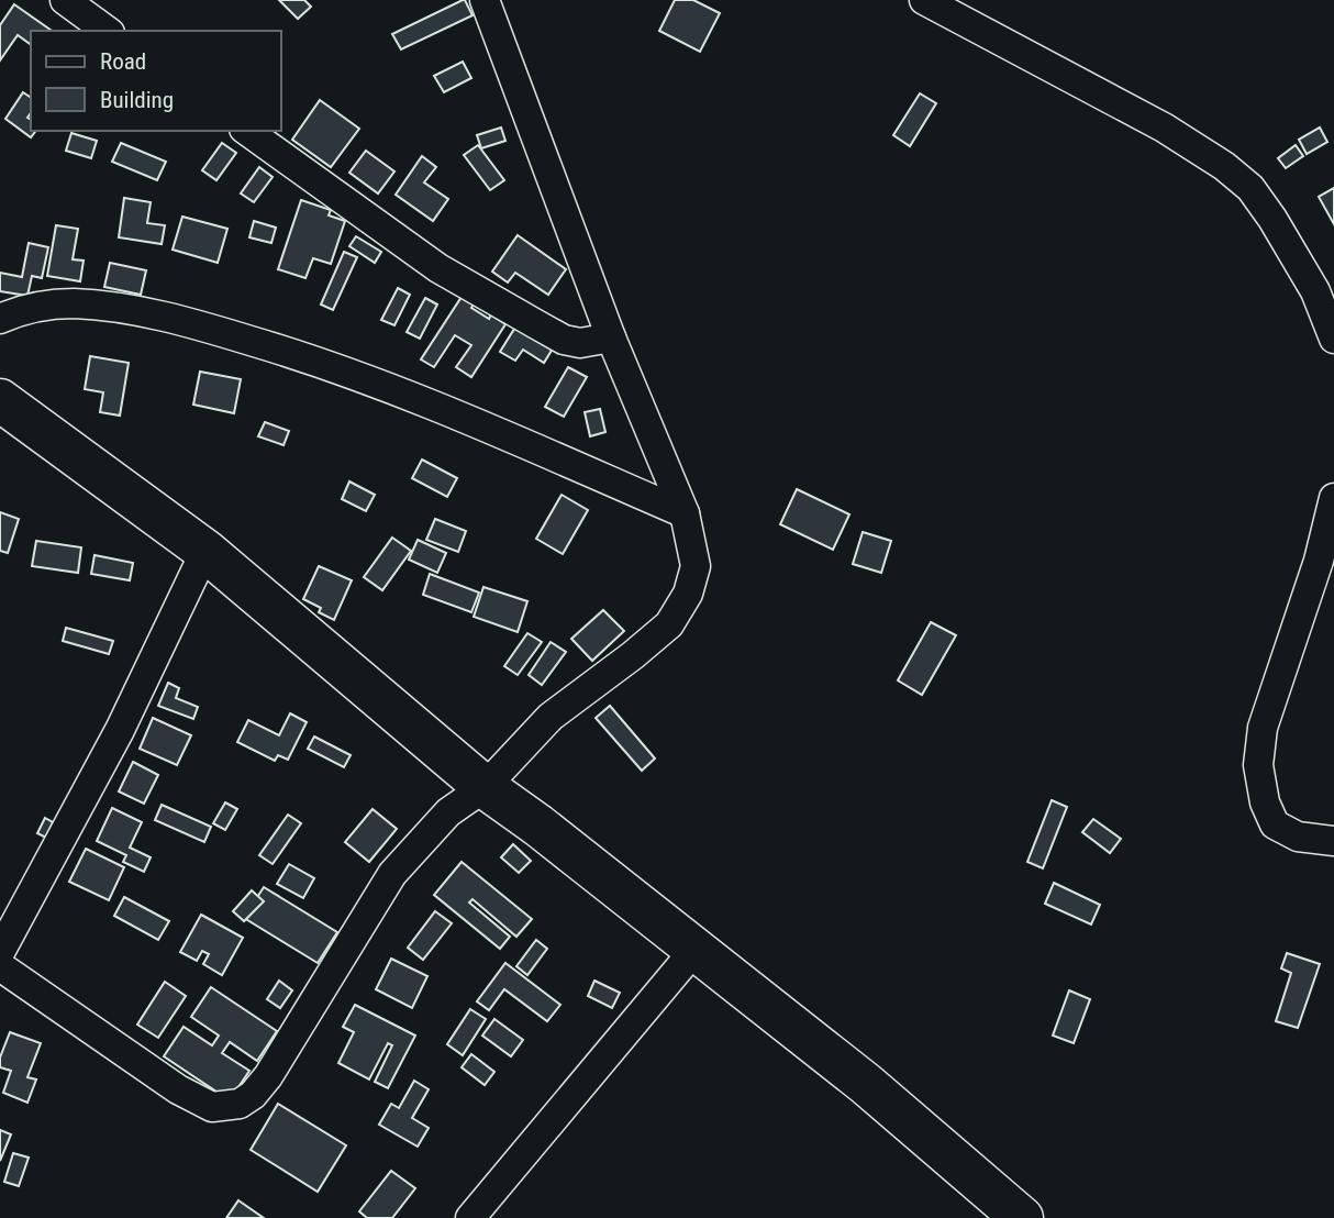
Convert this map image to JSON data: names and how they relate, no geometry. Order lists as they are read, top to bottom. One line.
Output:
{"legend":["Road","Building"]}
